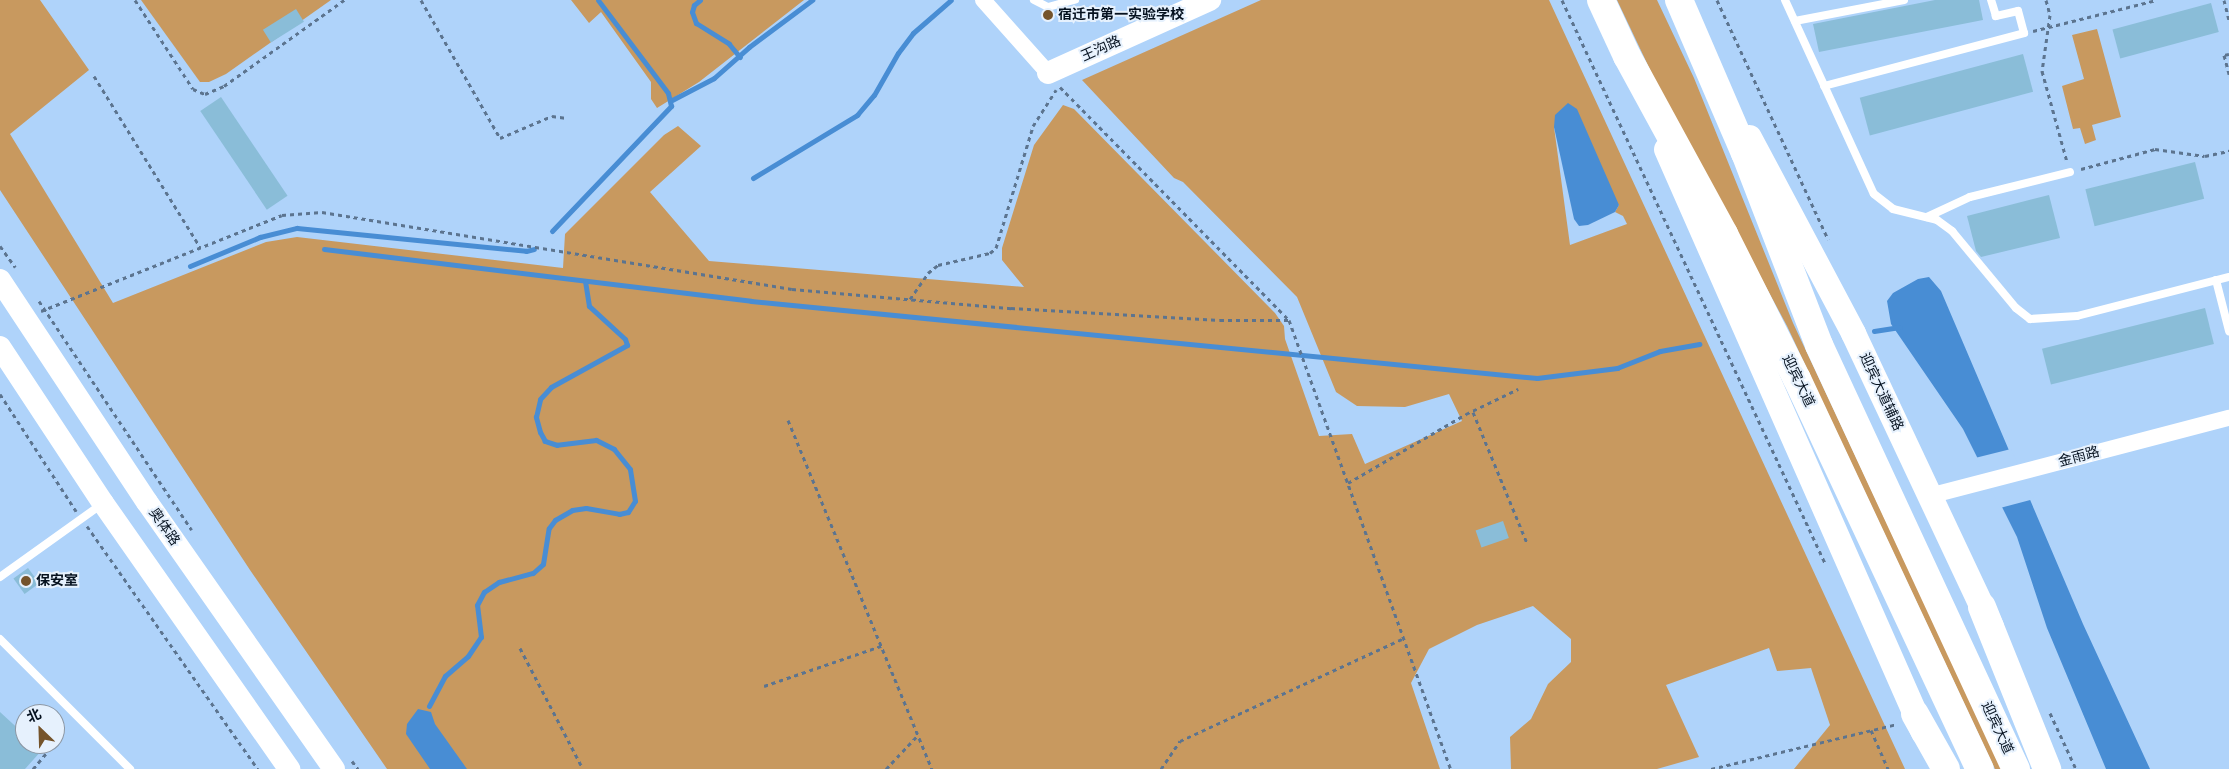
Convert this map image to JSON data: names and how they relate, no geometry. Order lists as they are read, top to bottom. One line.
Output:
{"streets":{"highway":["迎宾大道"],"main road":["王沟路","迎宾大道辅路","奥体路"],"street":["金雨路"]},"crossings":[["迎宾大道","迎宾大道辅路"],["迎宾大道辅路","金雨路"]],"places":["宿迁市第一实验学校","保安室"],"north":"top left"}
